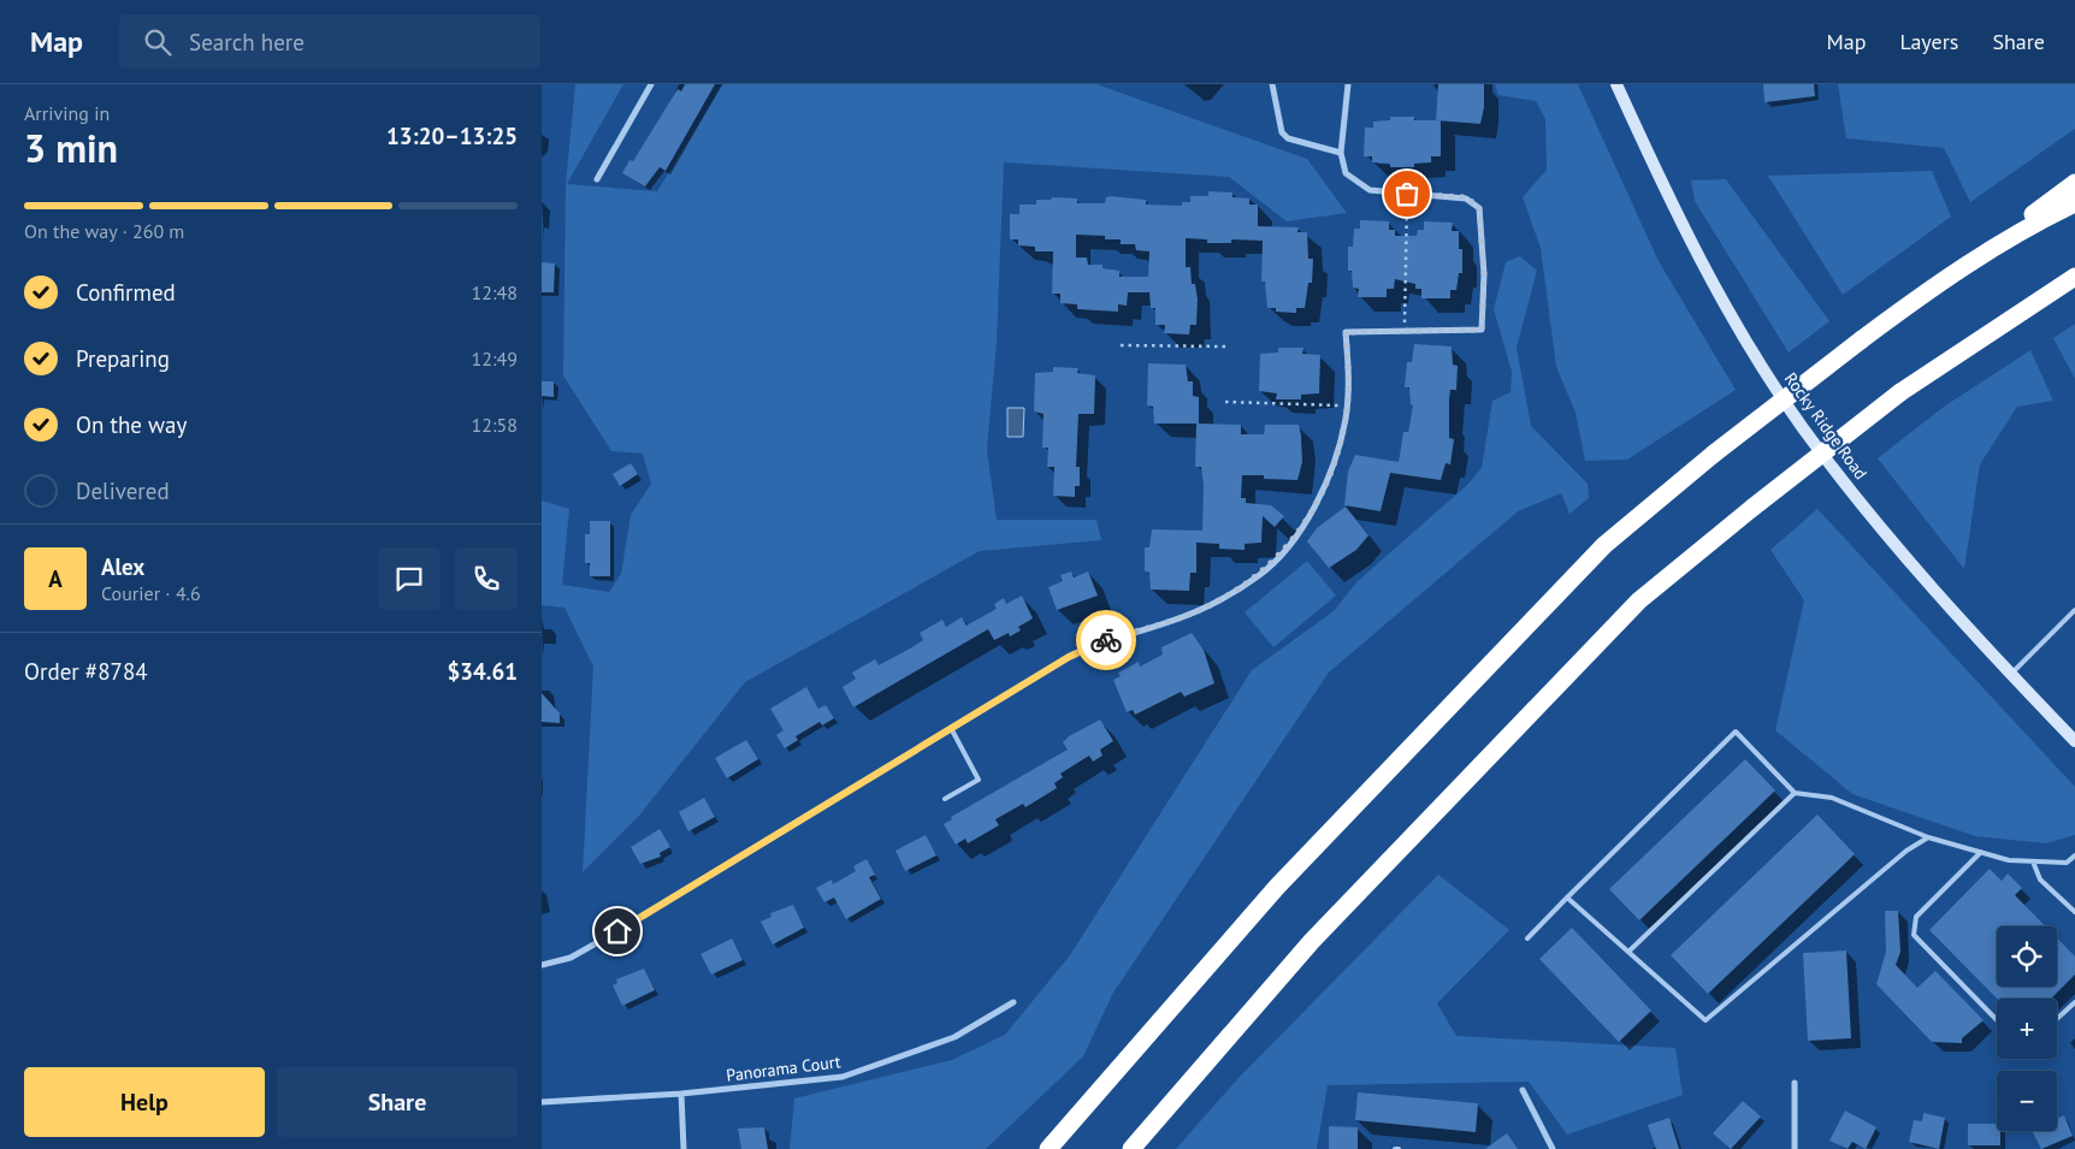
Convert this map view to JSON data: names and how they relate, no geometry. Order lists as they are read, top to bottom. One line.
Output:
{"streets":{"main road":["Rocky Ridge Road"],"street":["Panorama Court"]},"page":{"header":"Map","search":"Search here","nav":["Map","Layers","Share"],"heading":["3 min","Arriving in","13:20–13:25"],"panel":["Alex","Courier · 4.6","Order #8784","$34.61"],"bar":"On the way · 260 m","list":[["Confirmed","12:48"],["Preparing","12:49"],["On the way","12:58"],"Delivered"],"round":"A","map_buttons":["+","−"],"buttons":["Help","Share"]}}
